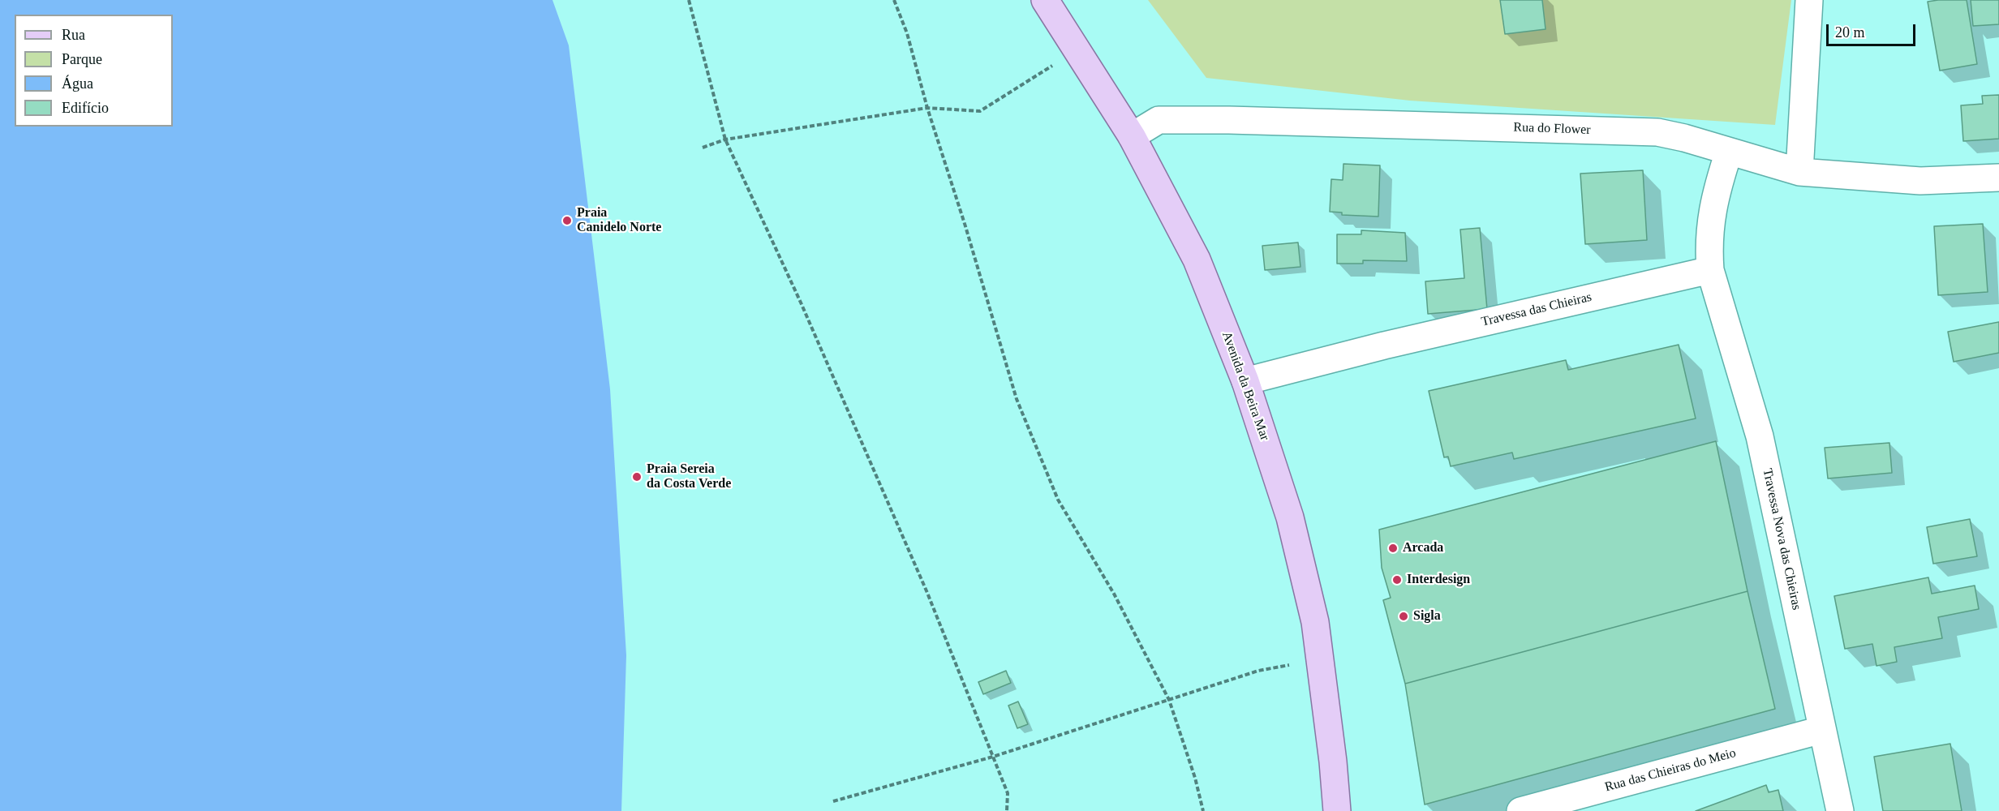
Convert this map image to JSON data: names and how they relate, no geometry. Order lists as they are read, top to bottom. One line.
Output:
{"streets":{"main road":["Avenida da Beira Mar"],"street":["Rua do Flower","Travessa das Chieiras","Travessa Nova das Chieiras","Rua das Chieiras do Meio"]},"crossings":[["Rua do Flower","Avenida da Beira Mar"],["Travessa das Chieiras","Avenida da Beira Mar"],["Travessa das Chieiras","Travessa Nova das Chieiras"],["Travessa Nova das Chieiras","Rua das Chieiras do Meio"]],"places":["Praia Canidelo Norte","Praia Sereia da Costa Verde","Arcada","Interdesign","Sigla"],"legend":["Rua","Parque","Água","Edifício"],"scale_bar":"20 m"}
